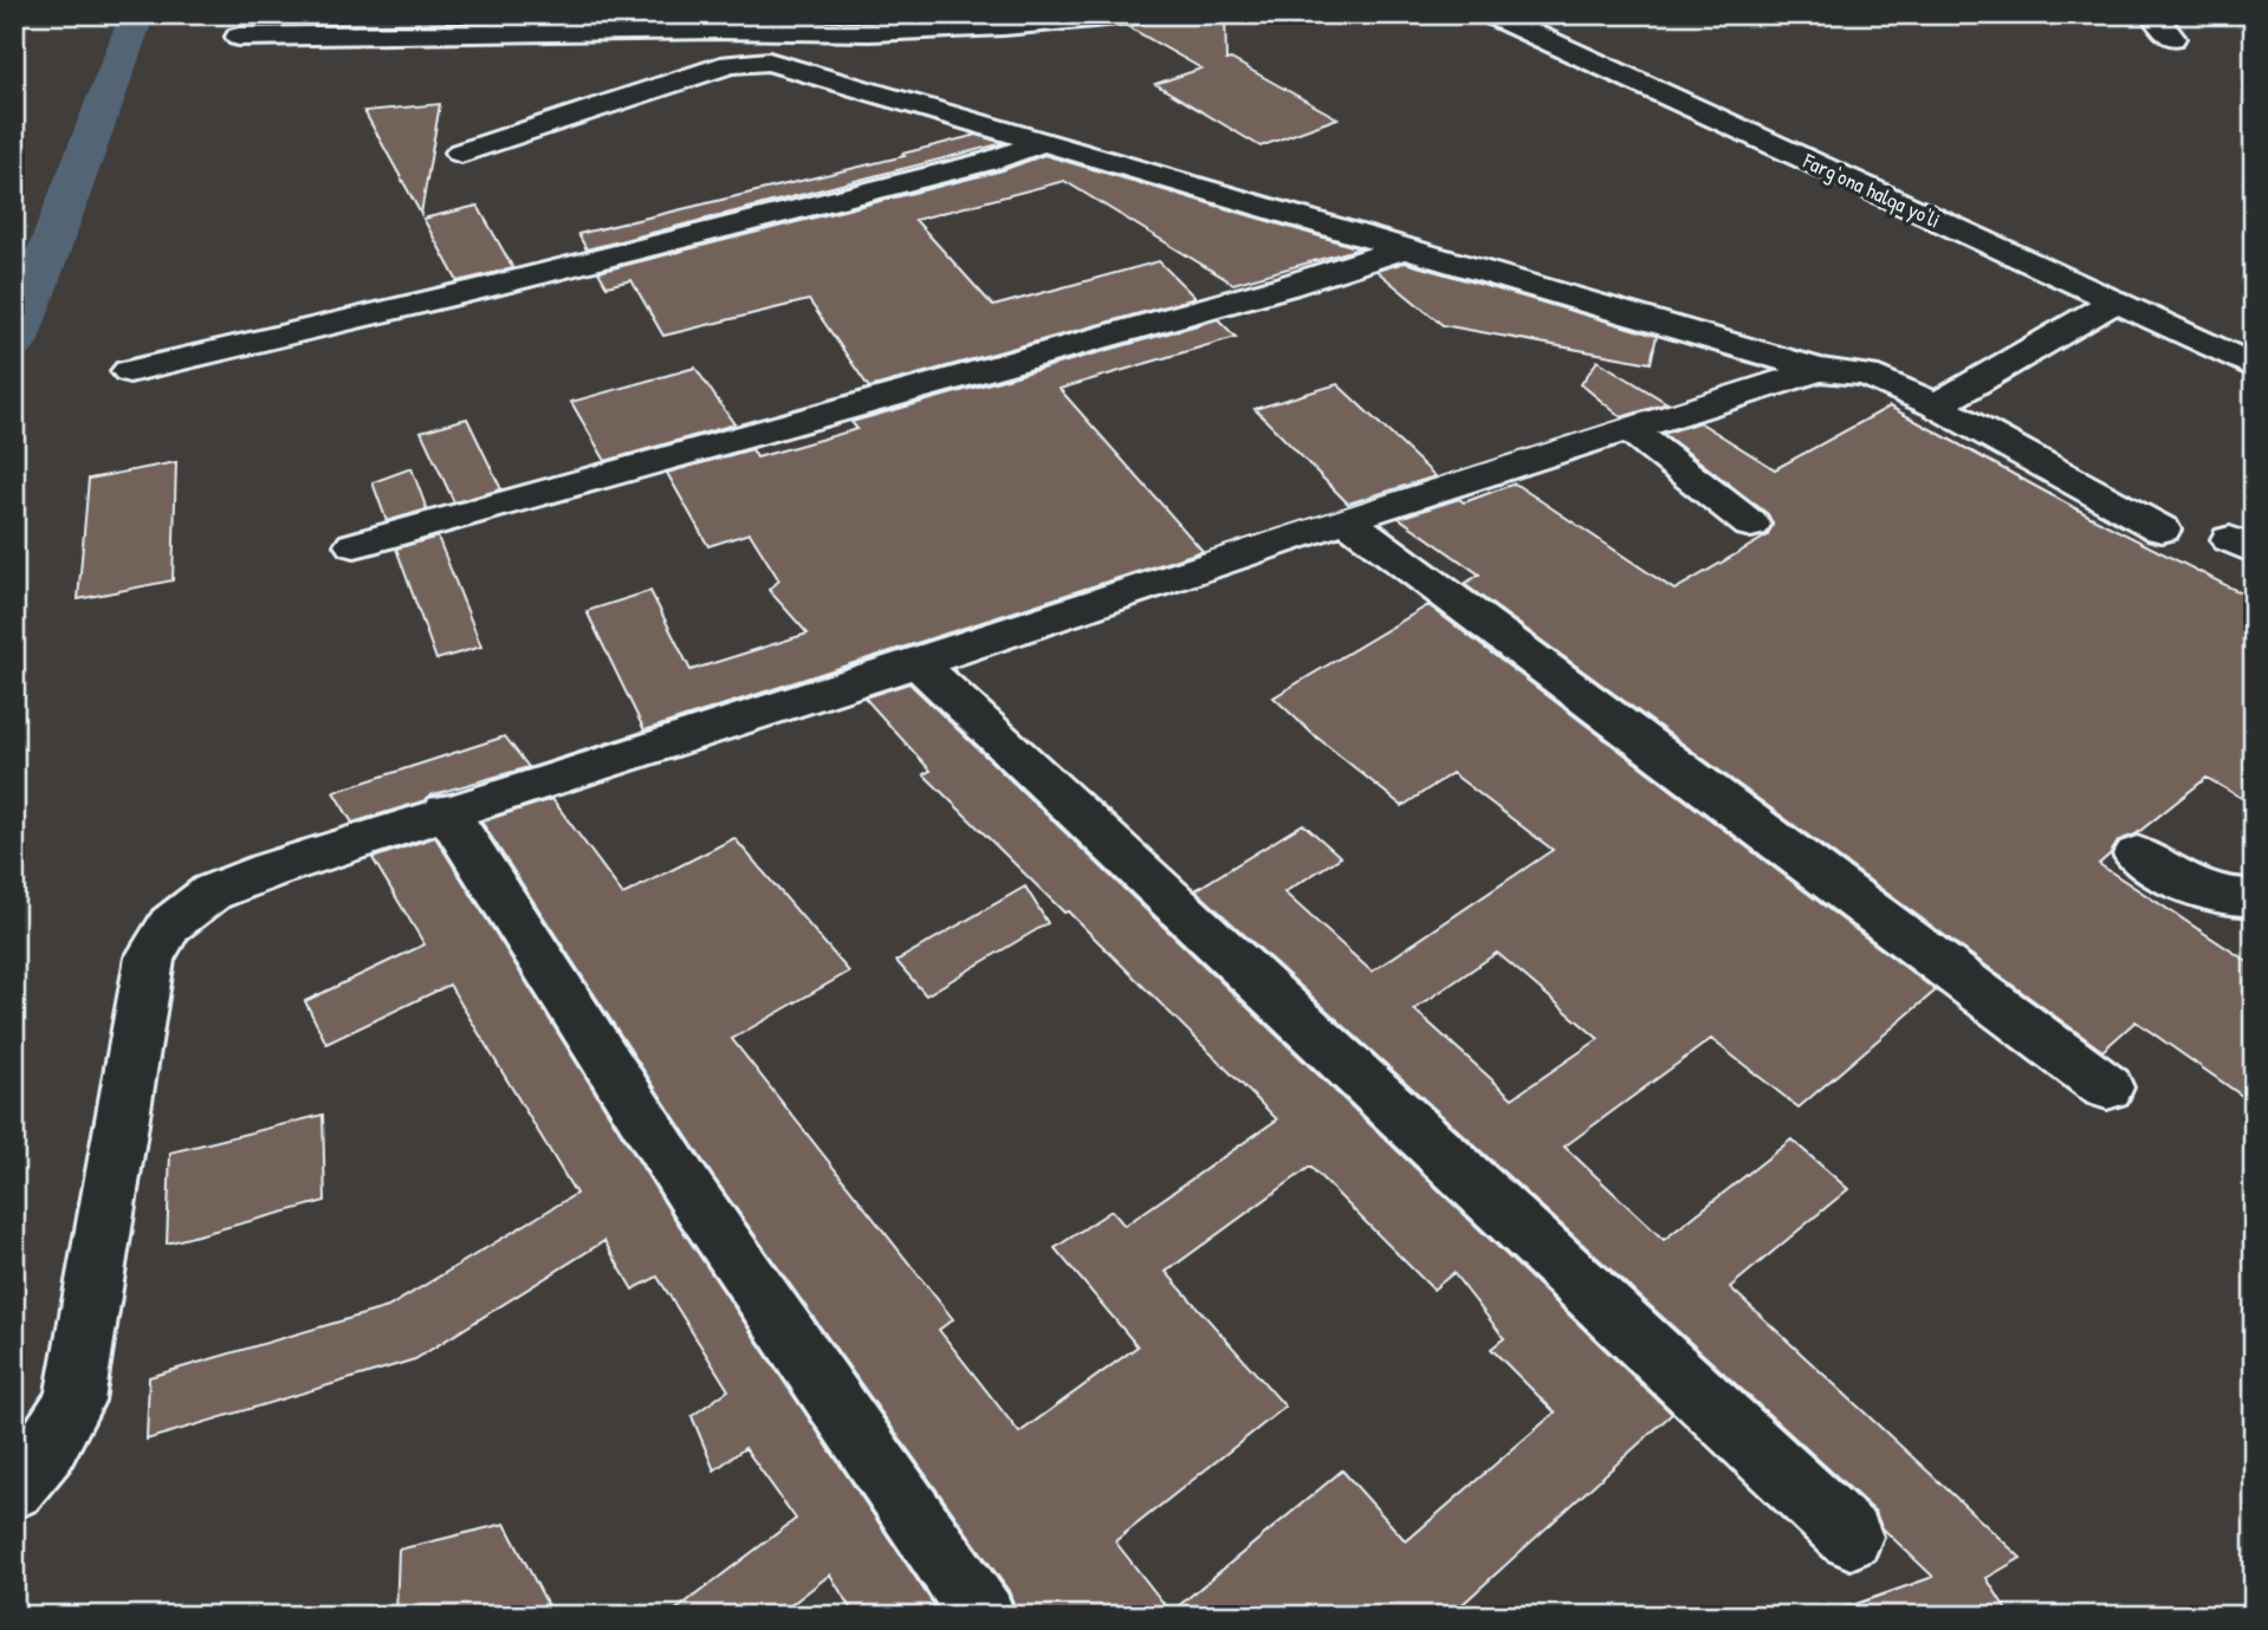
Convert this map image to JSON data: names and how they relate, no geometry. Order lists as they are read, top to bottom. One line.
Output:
{"streets":{"main road":["Farg‘ona halqa yo‘li"]}}
